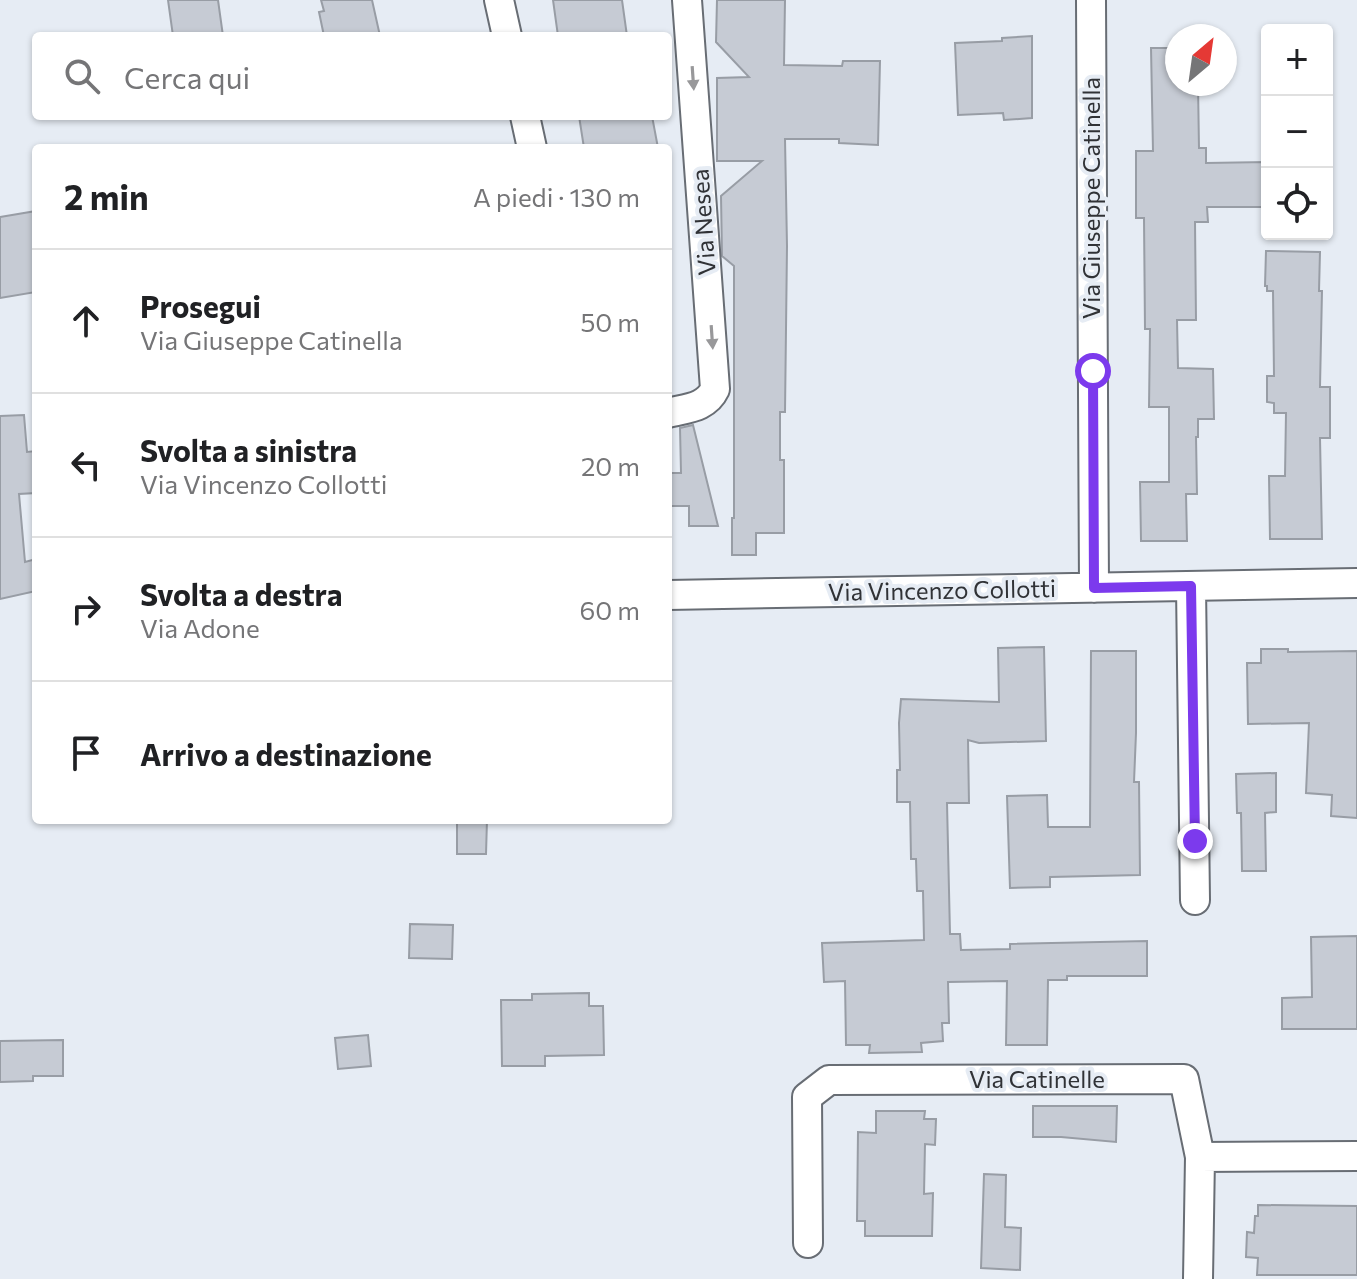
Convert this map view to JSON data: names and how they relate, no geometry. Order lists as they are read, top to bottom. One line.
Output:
{"streets":{"street":["Via Giuseppe Catinella","Via Nesea","Via Vincenzo Collotti","Via Catinelle"]},"crossings":[["Via Giuseppe Catinella","Via Vincenzo Collotti"]],"one_way":["Via Nesea"],"north":"top right","page":{"map_buttons":["+","−"],"search":"Cerca qui","heading":["2 min","A piedi · 130 m"],"list":[["Prosegui","Via Giuseppe Catinella","50 m"],["Svolta a sinistra","Via Vincenzo Collotti","20 m"],["Svolta a destra","Via Adone","60 m"],"Arrivo a destinazione"]}}
